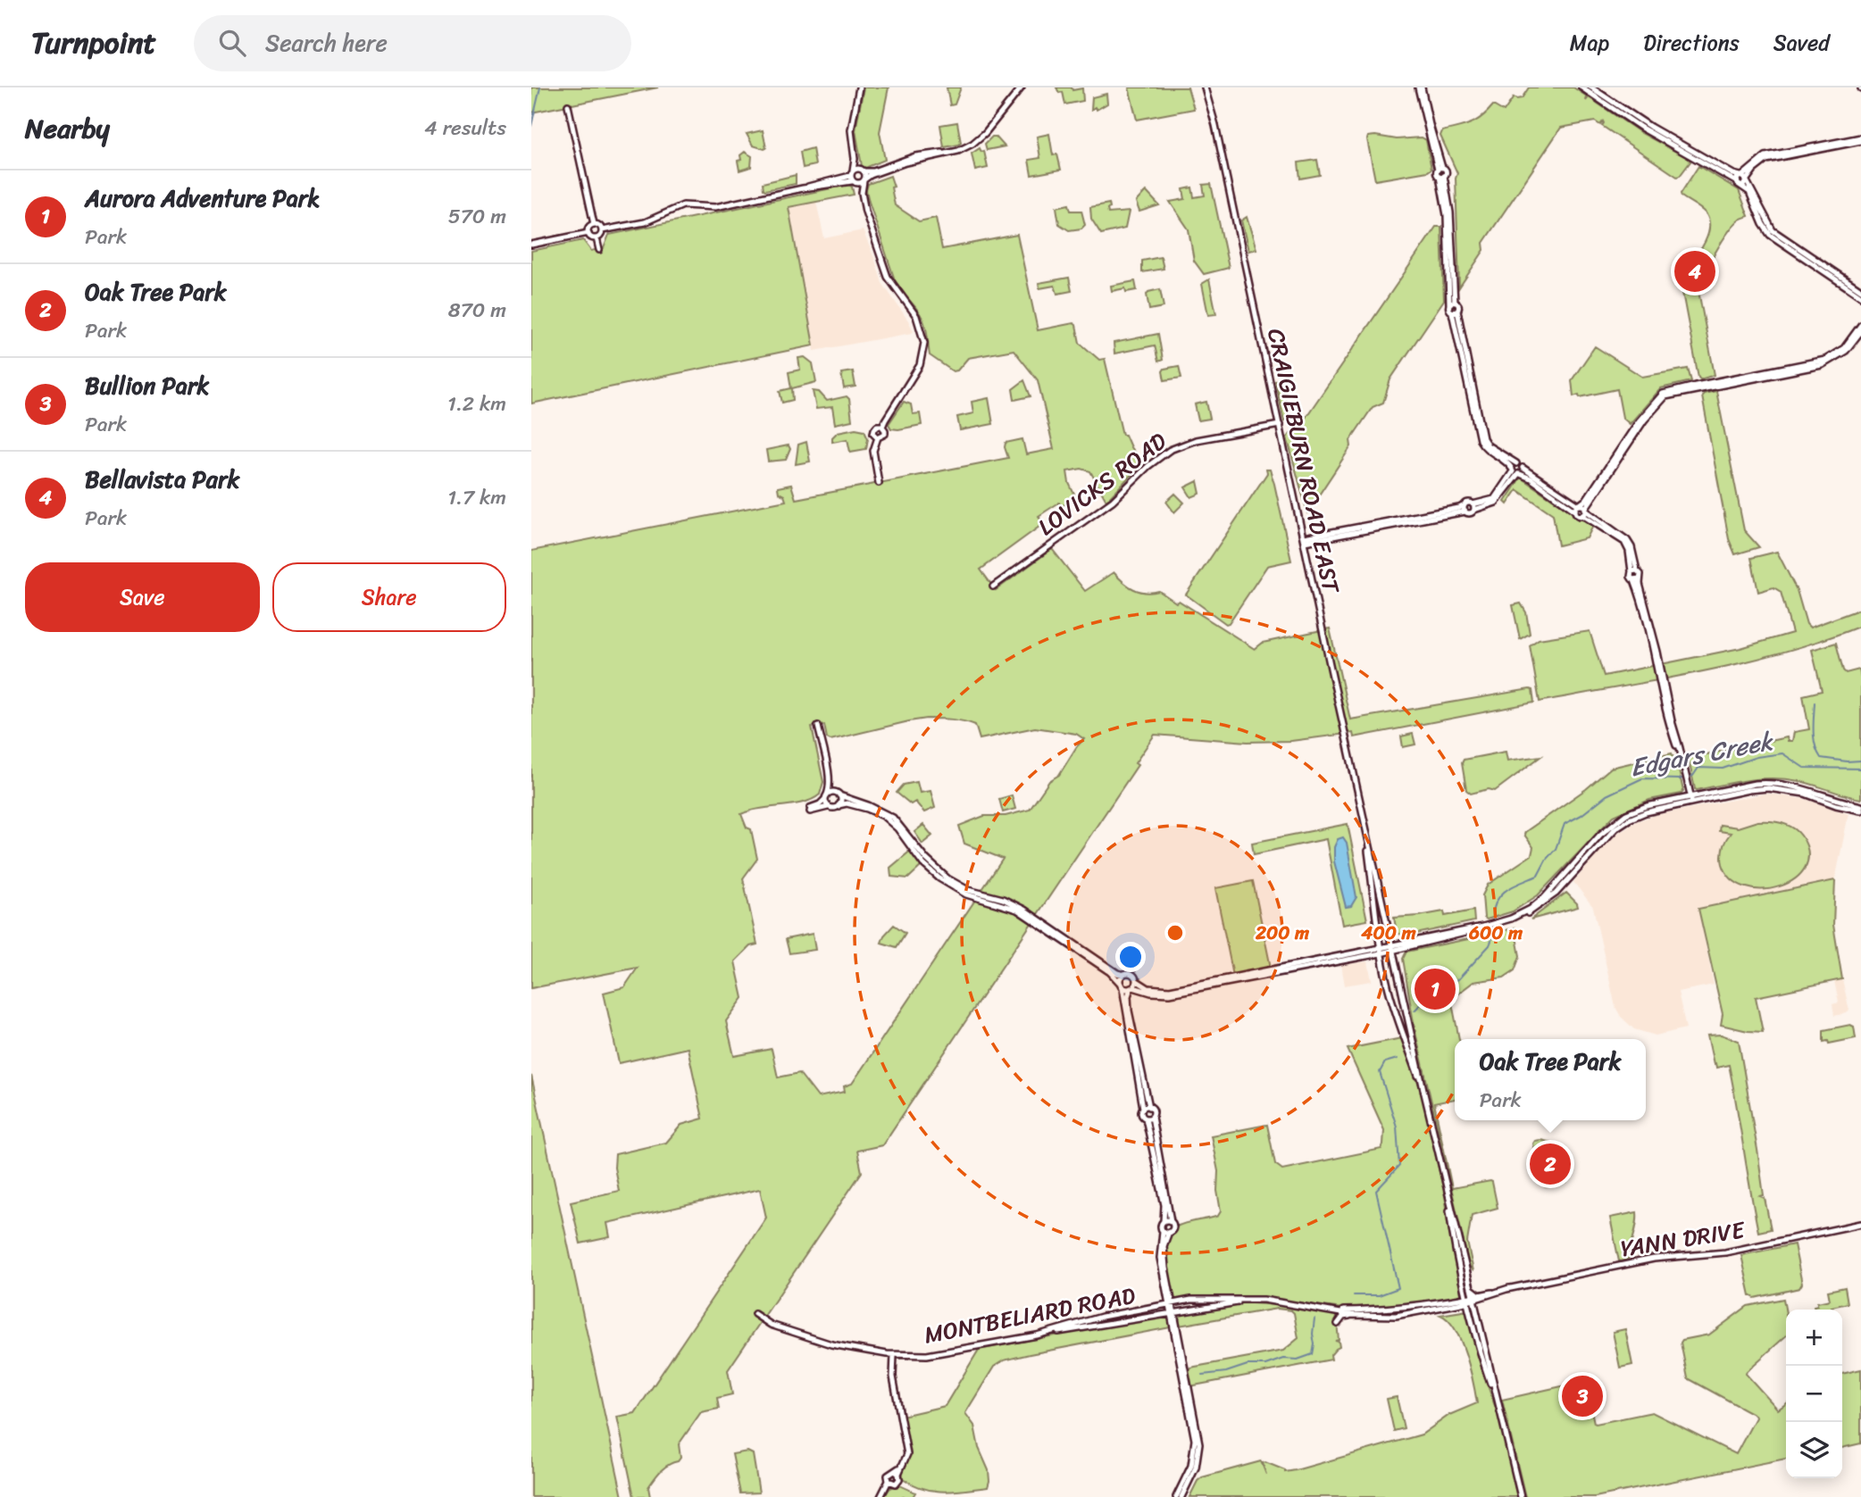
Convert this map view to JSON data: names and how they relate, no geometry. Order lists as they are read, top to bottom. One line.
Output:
{"streets":{"street":["CRAIGIEBURN ROAD EAST","LOVICKS ROAD","YANN DRIVE","MONTBELIARD ROAD"]},"crossings":[["CRAIGIEBURN ROAD EAST","LOVICKS ROAD"],["CRAIGIEBURN ROAD EAST","YANN DRIVE"]],"water":["Edgars Creek"],"page":{"header":"Turnpoint","search":"Search here","nav":["Map","Directions","Saved"],"heading":["Nearby","4 results"],"list":[{"mark":"1","name":"Aurora Adventure Park","note":"Park","value":"570 m"},{"mark":"2","name":"Oak Tree Park","note":"Park","value":"870 m"},{"mark":"3","name":"Bullion Park","note":"Park","value":"1.2 km"},{"mark":"4","name":"Bellavista Park","note":"Park","value":"1.7 km"}],"pins":["4","1","2","3"],"buttons":["Save","Share"],"popup":["Oak Tree Park","Park"],"map_buttons":["+","−"]},"rings":["200 m","400 m","600 m"]}
